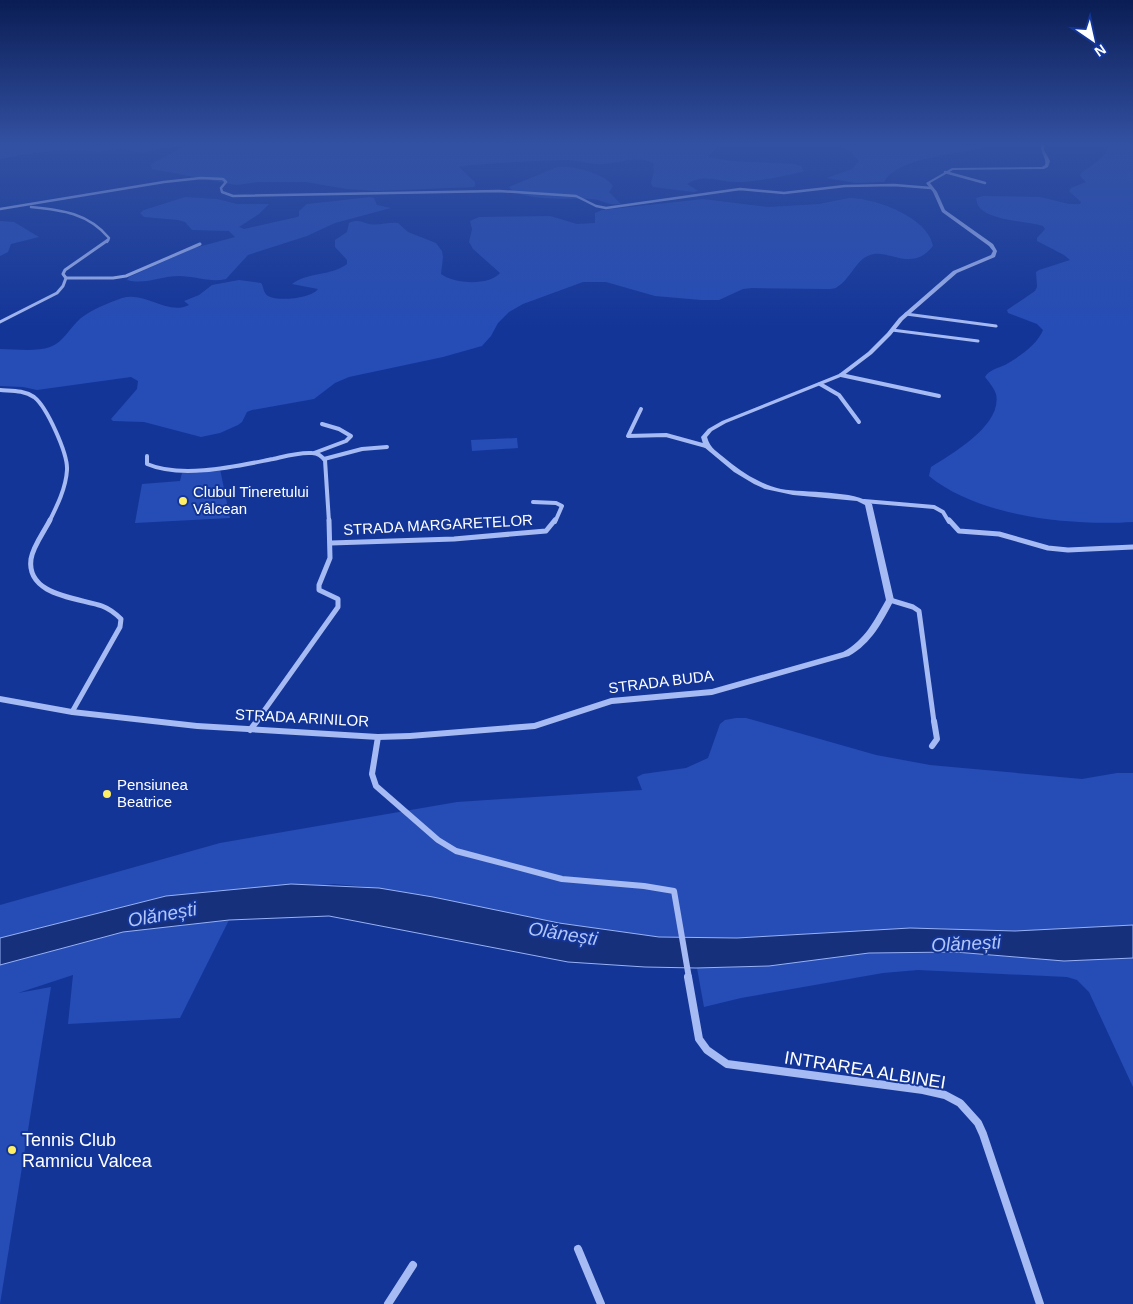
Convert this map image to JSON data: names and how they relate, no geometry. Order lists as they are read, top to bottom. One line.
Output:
{"streets":{"street":["STRADA MARGARETELOR","STRADA BUDA","STRADA ARINILOR","INTRAREA ALBINEI"]},"crossings":[["STRADA BUDA","STRADA ARINILOR"],["STRADA ARINILOR","INTRAREA ALBINEI"]],"water":["Olănești"],"places":["Clubul Tineretului Vâlcean","Pensiunea Beatrice","Tennis Club Ramnicu Valcea"],"north":"bottom right"}
